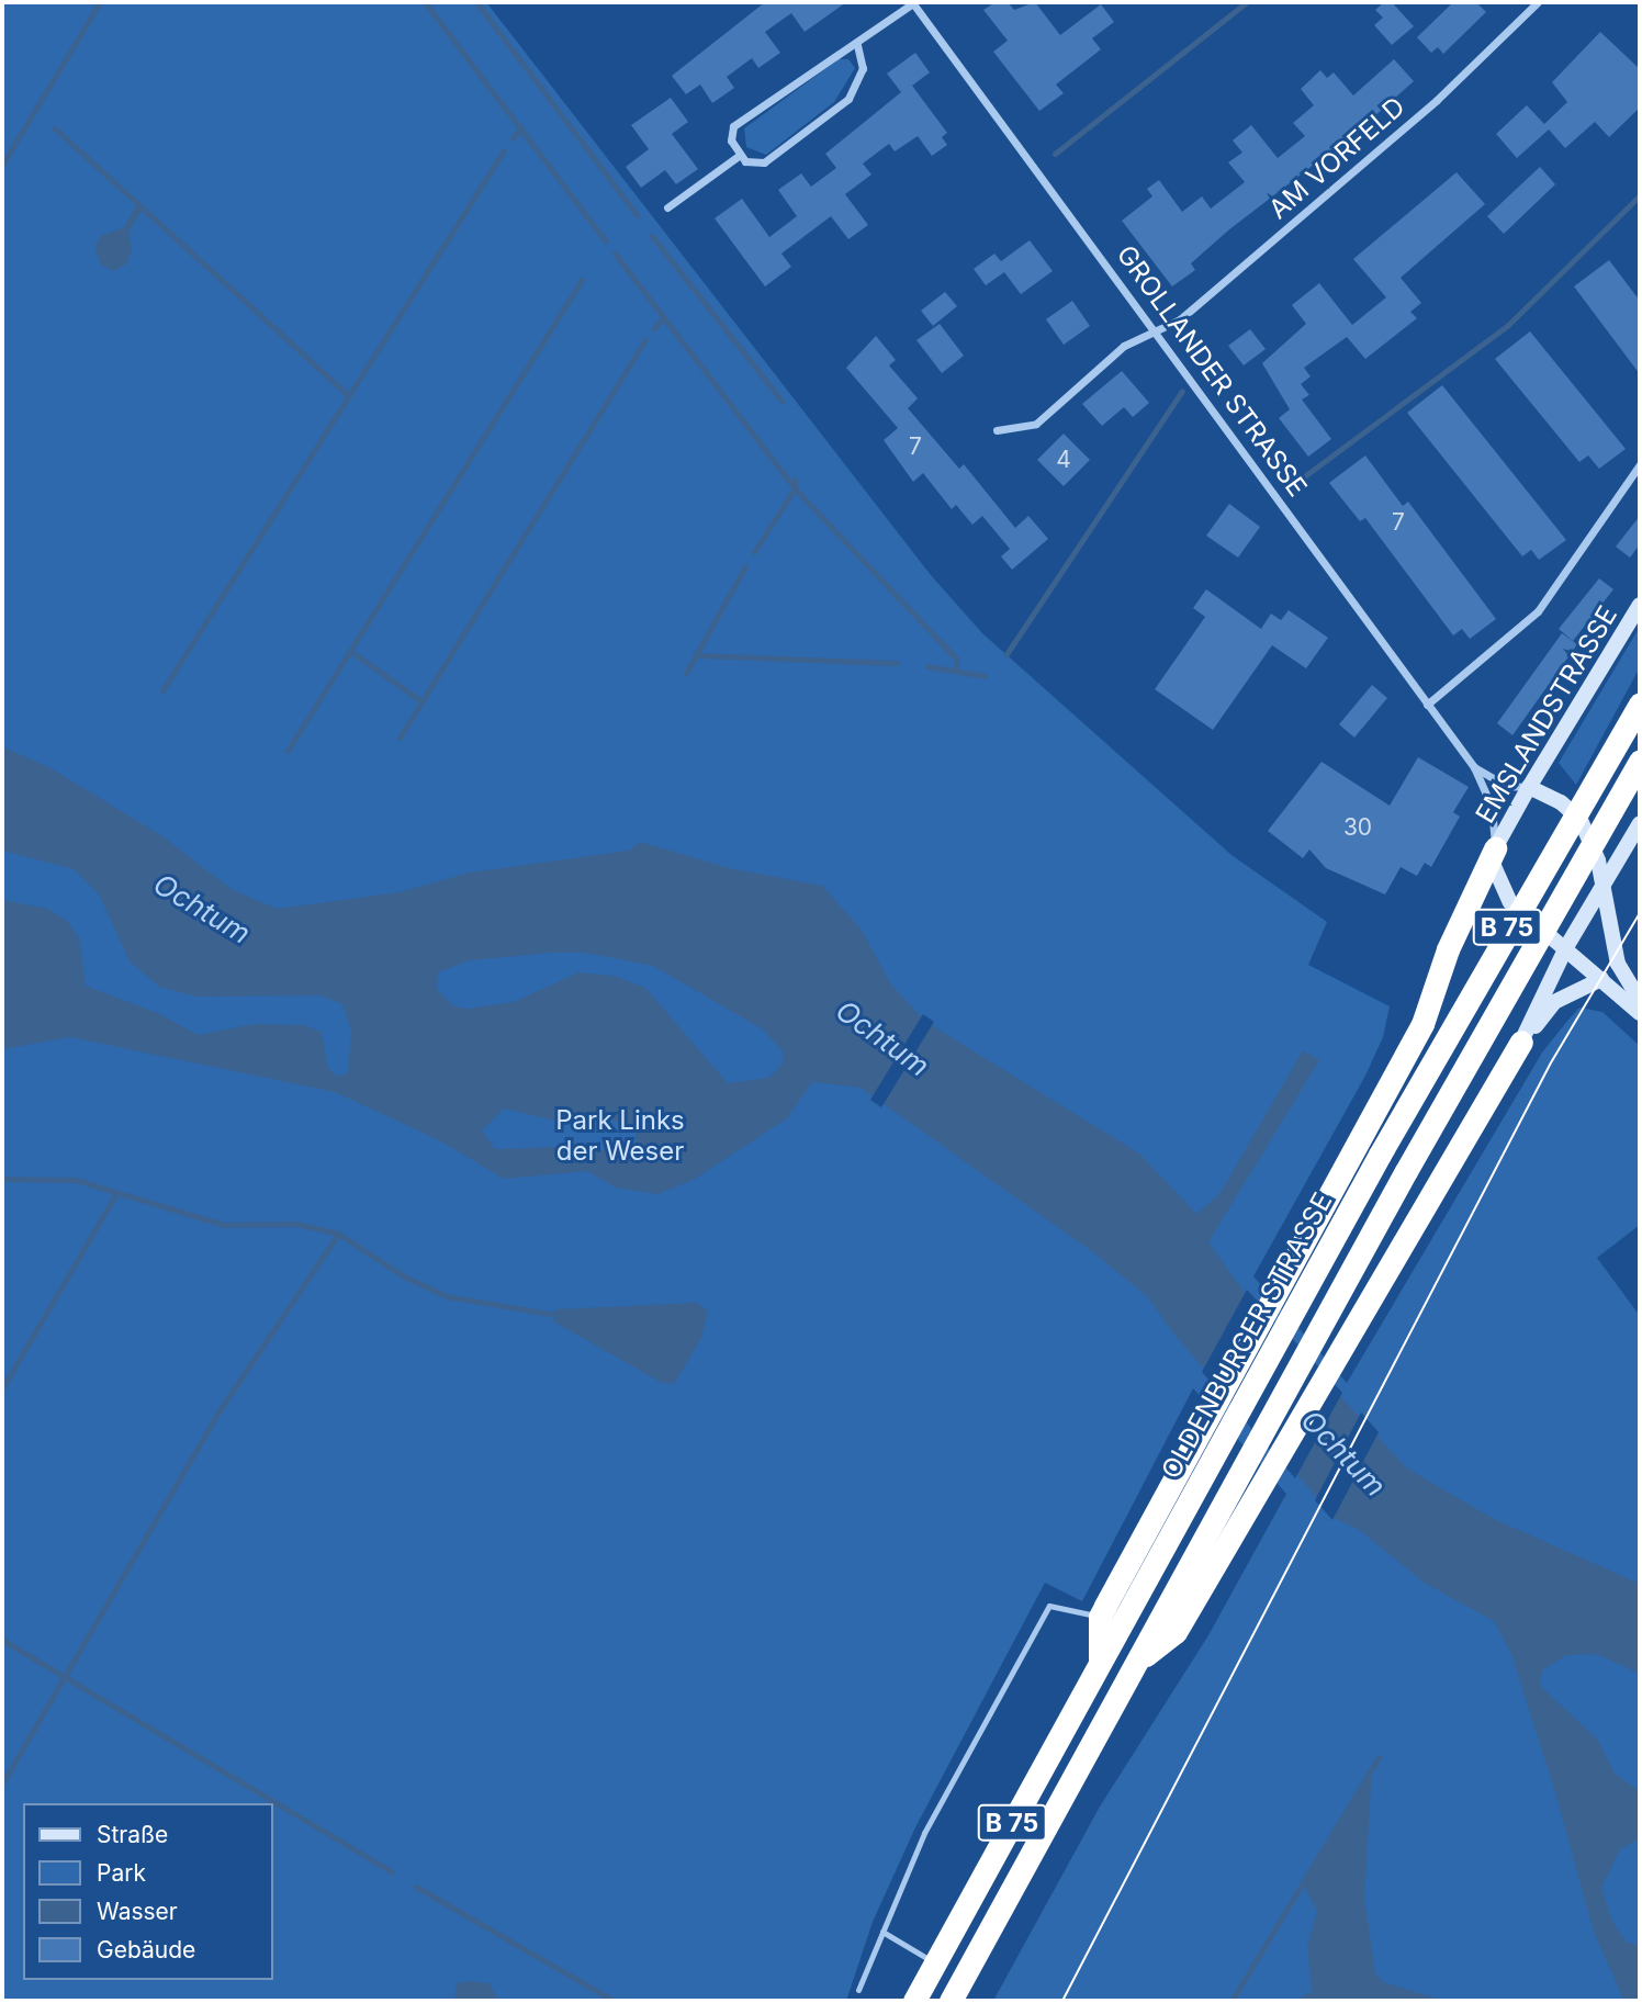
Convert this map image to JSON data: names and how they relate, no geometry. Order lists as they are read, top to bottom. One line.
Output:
{"streets":{"highway":["B 75","OLDENBURGER STRASSE"],"street":["AM VORFELD","GROLLANDER STRASSE","EMSLANDSTRASSE"]},"crossings":[["AM VORFELD","GROLLANDER STRASSE"],["GROLLANDER STRASSE","EMSLANDSTRASSE"]],"water":["Ochtum"],"parks":["Park Links der Weser"],"house_numbers":["7","4","7","30"],"legend":["Straße","Park","Wasser","Gebäude"]}
